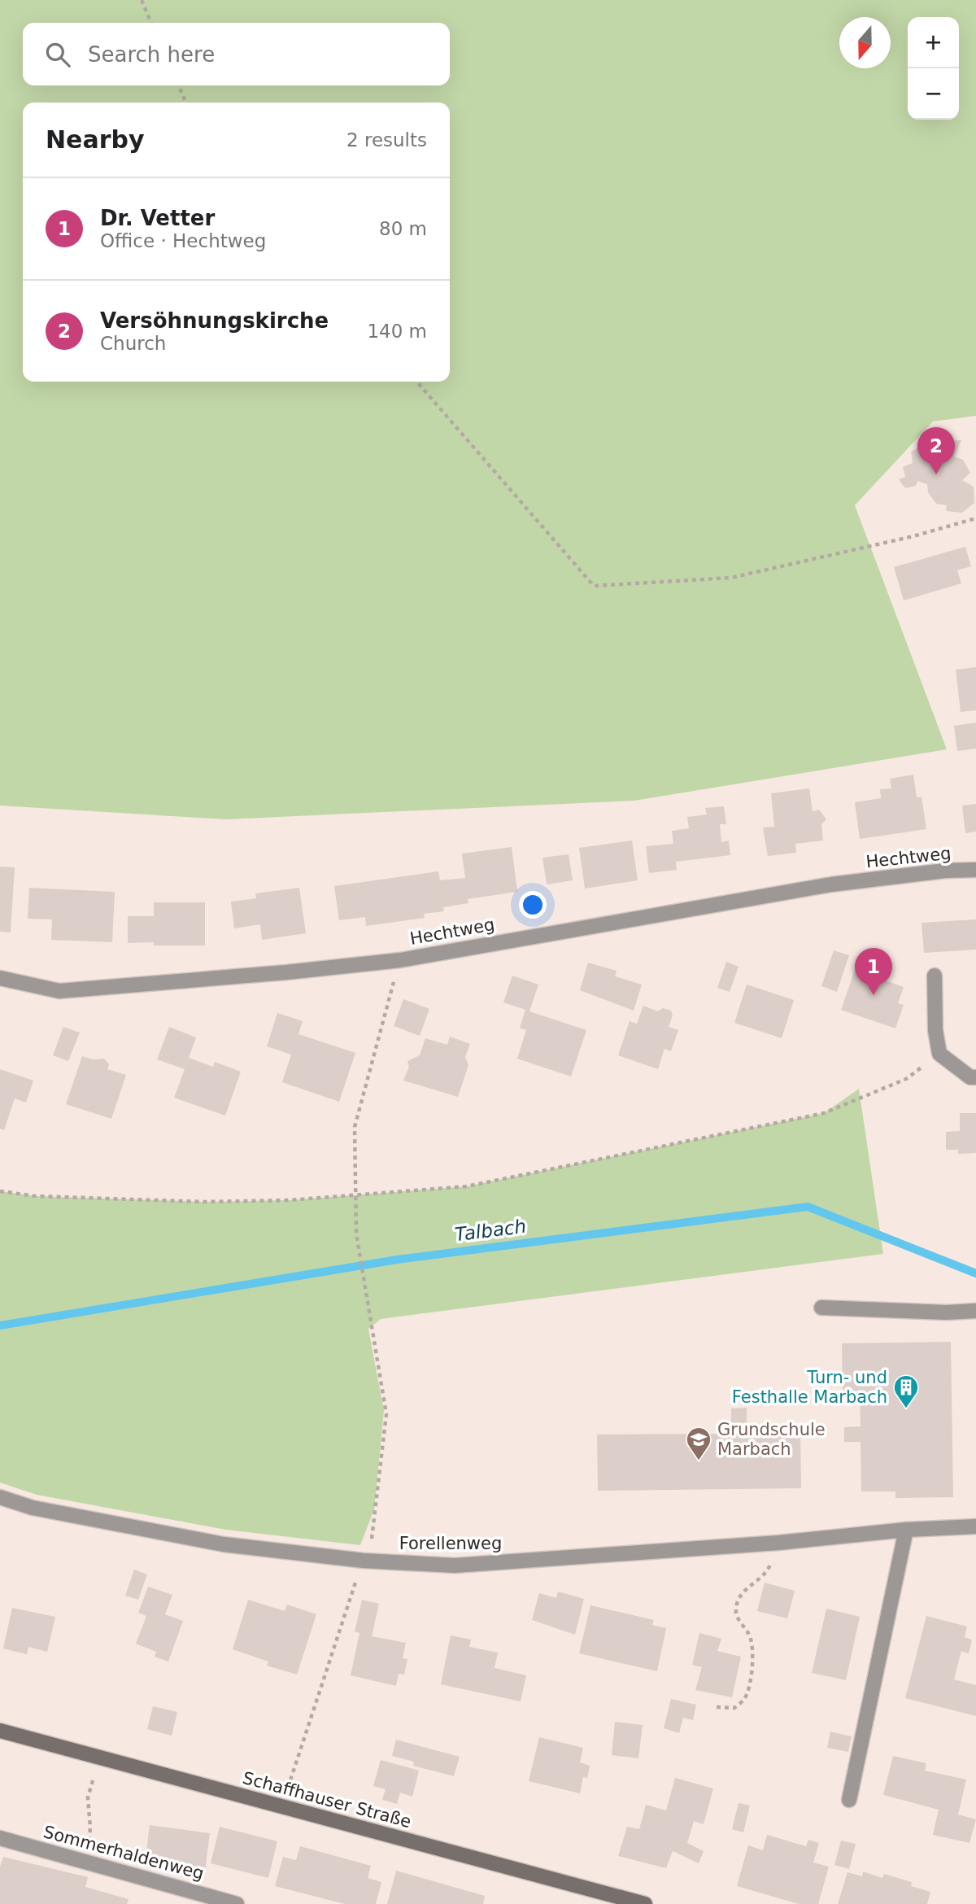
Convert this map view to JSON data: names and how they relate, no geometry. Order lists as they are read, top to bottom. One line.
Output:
{"streets":{"street":["Hechtweg","Forellenweg","Schaffhauser Straße","Sommerhaldenweg"]},"water":["Talbach"],"places":{"building":["Turn- und Festhalle Marbach"],"school or university":["Grundschule Marbach"]},"north":"bottom","page":{"map_buttons":["+","−"],"search":"Search here","heading":["Nearby","2 results"],"list":[{"mark":"1","name":"Dr. Vetter","note":"Office · Hechtweg","value":"80 m"},{"mark":"2","name":"Versöhnungskirche","note":"Church","value":"140 m"}],"pins":["2","1"]}}
